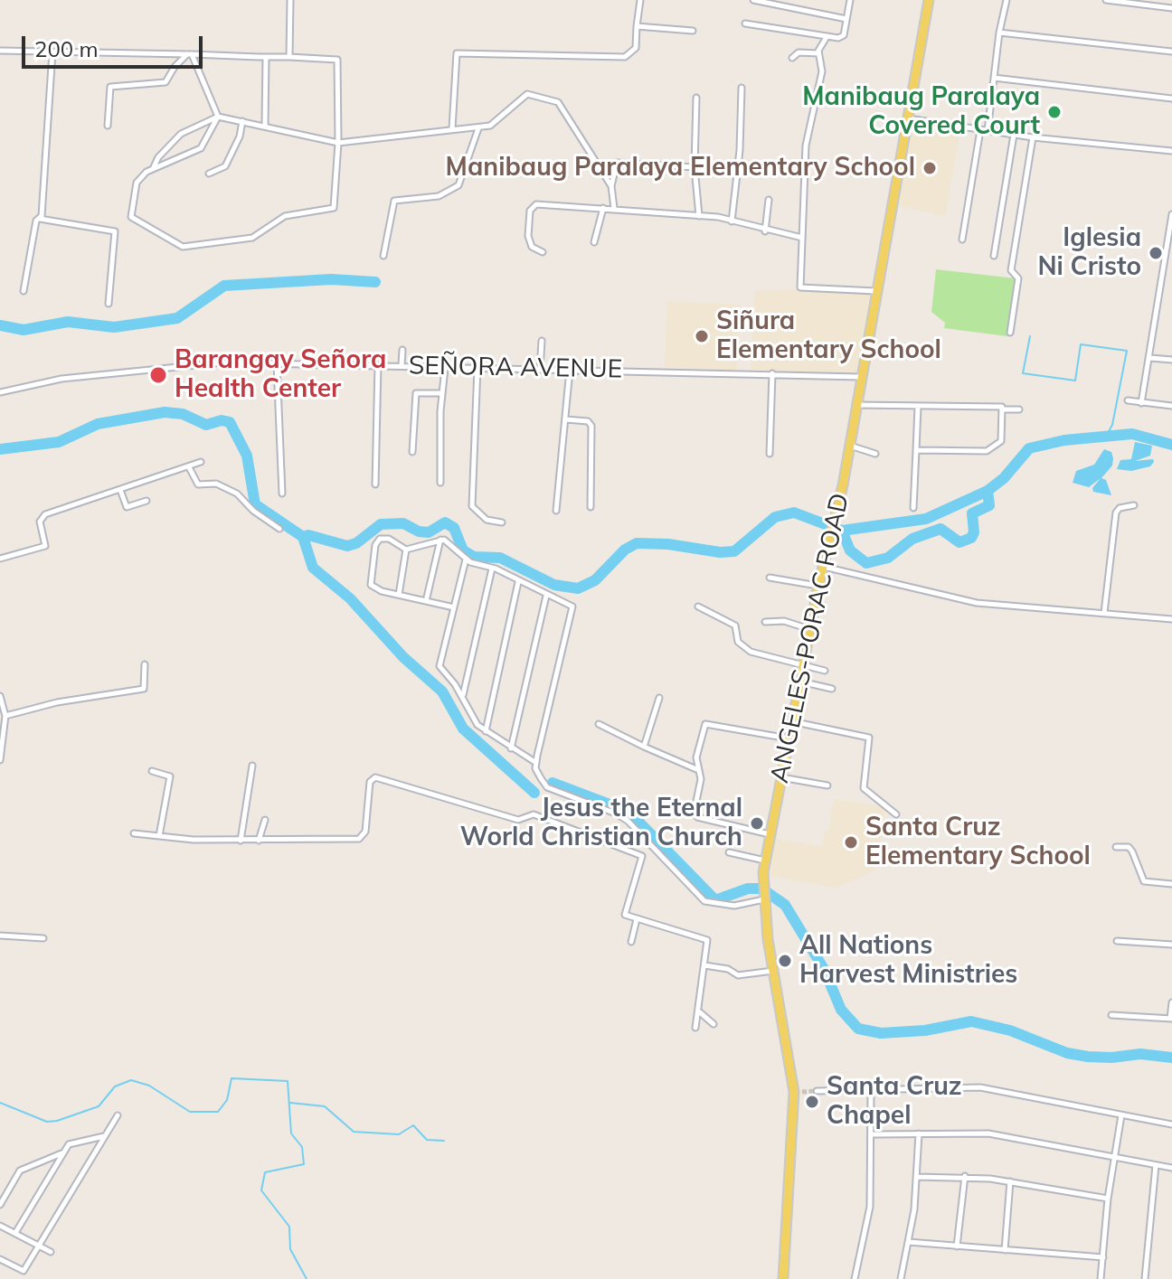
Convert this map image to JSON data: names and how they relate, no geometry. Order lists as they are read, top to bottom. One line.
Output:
{"streets":{"main road":["ANGELES-PORAC ROAD"],"street":["SEÑORA AVENUE"]},"crossings":[["SEÑORA AVENUE","ANGELES-PORAC ROAD"]],"places":["Manibaug Paralaya Covered Court","Manibaug Paralaya Elementary School","Iglesia Ni Cristo","Siñura Elementary School","Barangay Señora Health Center","Jesus the Eternal World Christian Church","Santa Cruz Elementary School","All Nations Harvest Ministries","Santa Cruz Chapel"],"scale_bar":"200 m"}
